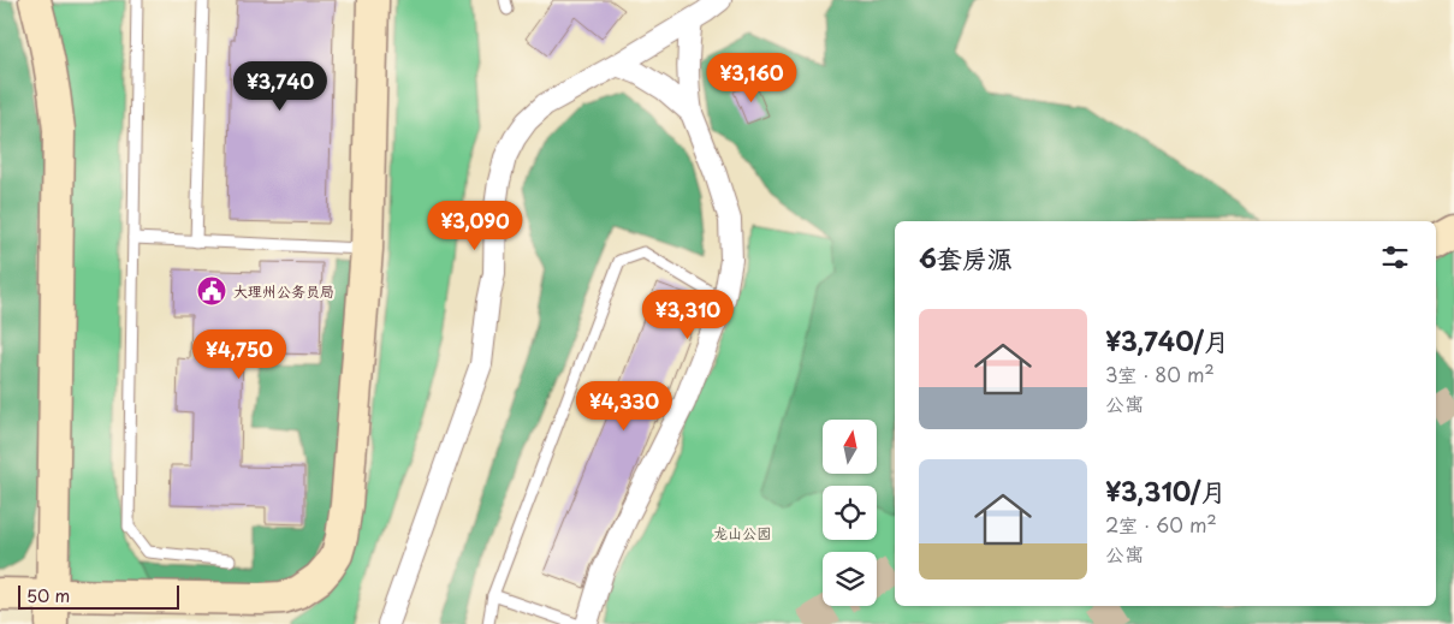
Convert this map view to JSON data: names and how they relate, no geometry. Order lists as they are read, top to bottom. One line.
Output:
{"parks":["龙山公园"],"places":{"public building":["大理州公务员局"]},"scale_bar":"50 m","north":"top","page":{"price":["¥3,160","¥3,740","¥3,090","¥3,310","¥4,750","¥4,330"],"heading":"6套房源","list":[{"name":"¥3,740/月","note":"3室 · 80 m² · 公寓"},{"name":"¥3,310/月","note":"2室 · 60 m² · 公寓"}],"scale":"50 m"}}
